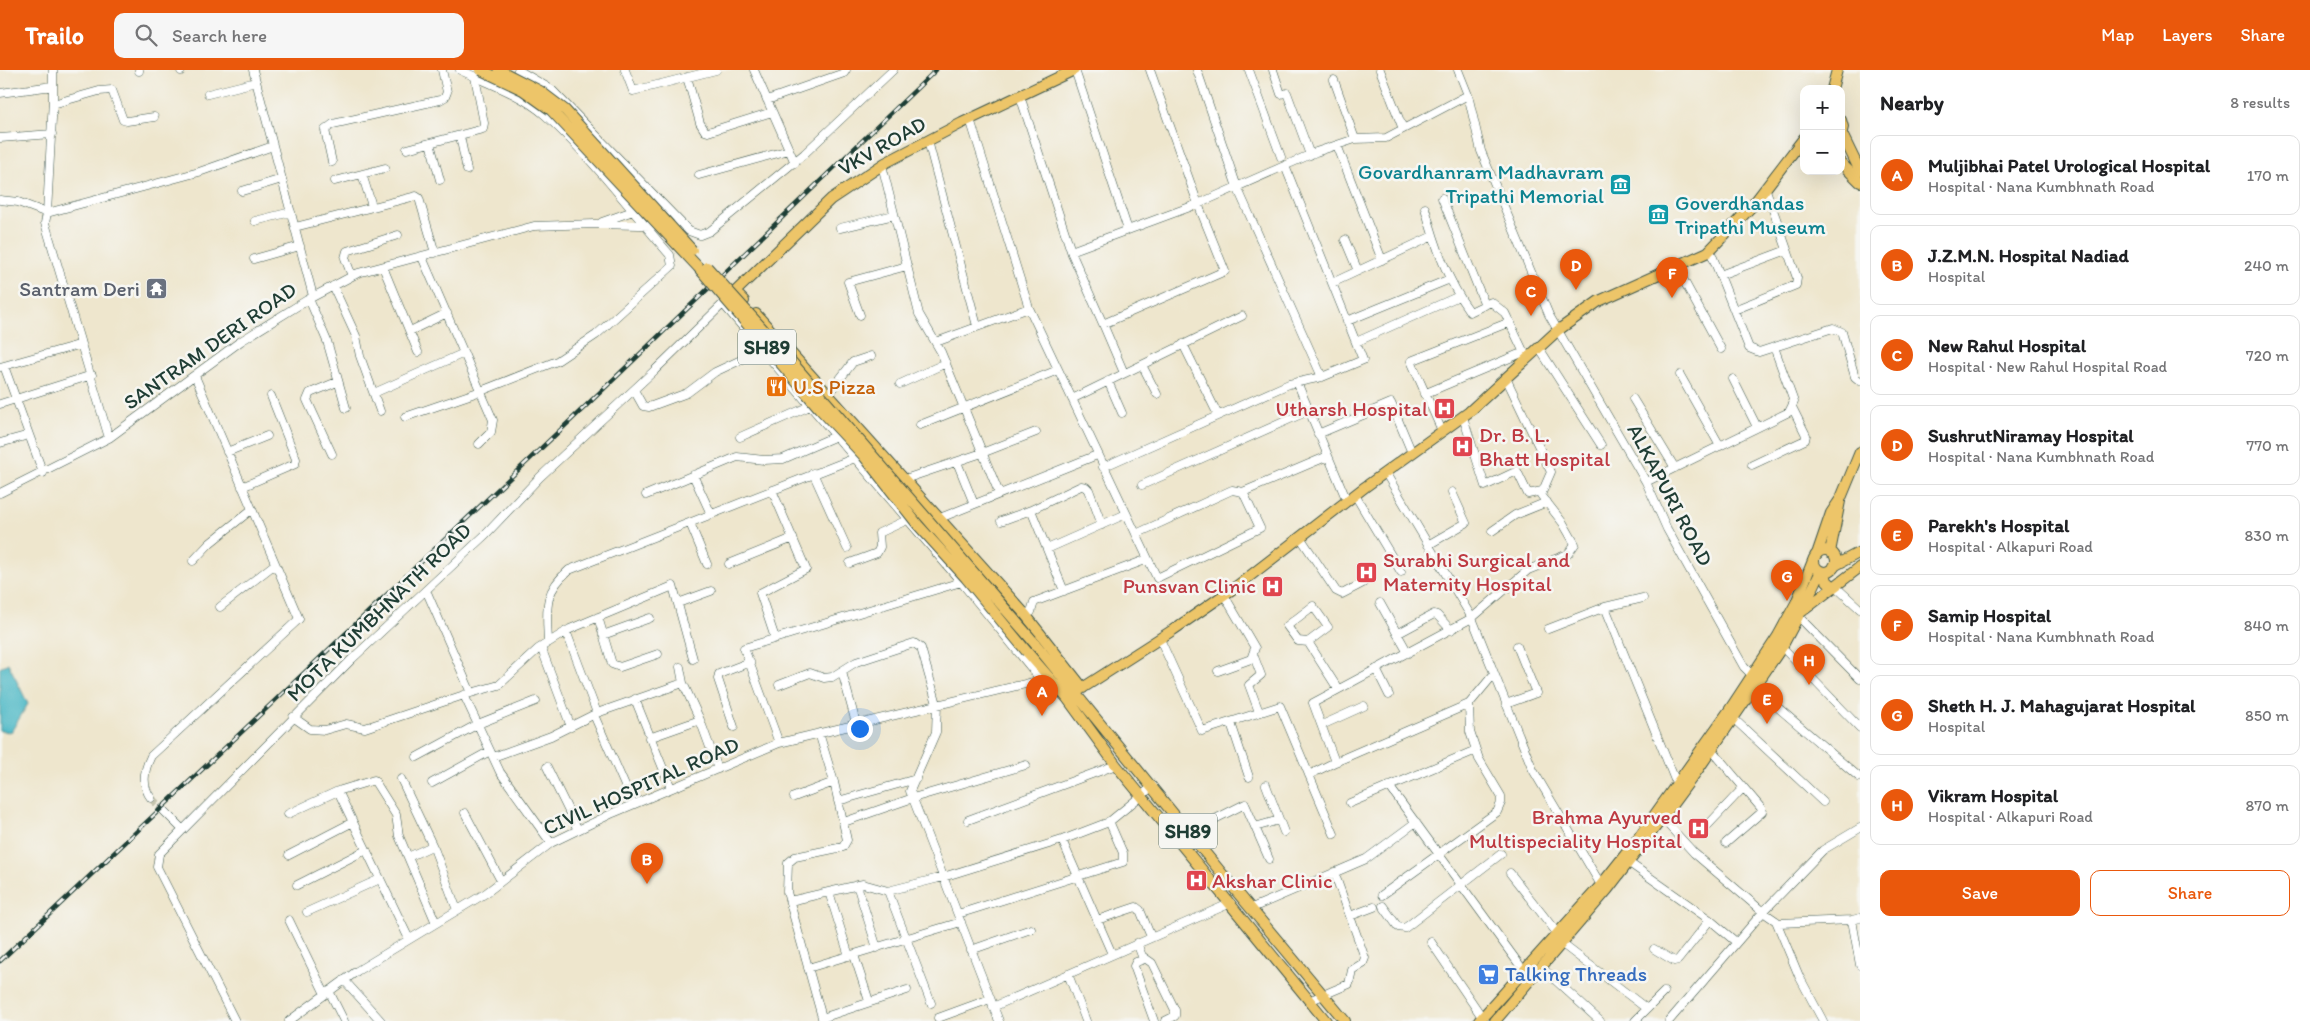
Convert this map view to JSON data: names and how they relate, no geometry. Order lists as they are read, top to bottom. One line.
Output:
{"streets":{"main road":["VKV ROAD","SH89"],"street":["SANTRAM DERI ROAD","ALKAPURI ROAD","MOTA KUMBHNATH ROAD","CIVIL HOSPITAL ROAD"]},"crossings":[["VKV ROAD","MOTA KUMBHNATH ROAD"],["SH89","CIVIL HOSPITAL ROAD"]],"places":{"museum":["Govardhanram Madhavram Tripathi Memorial","Goverdhandas Tripathi Museum"],"temple":["Santram Deri"],"restaurant":["U.S Pizza"],"hospital":["Utharsh Hospital","Dr. B. L. Bhatt Hospital","Surabhi Surgical and Maternity Hospital","Punsvan Clinic","Brahma Ayurved Multispeciality Hospital","Akshar Clinic"],"supermarket":["Talking Threads"]},"page":{"header":"Trailo","search":"Search here","nav":["Map","Layers","Share"],"heading":["Nearby","8 results"],"map_buttons":["+","−"],"list":[{"mark":"A","name":"Muljibhai Patel Urological Hospital","note":"Hospital · Nana Kumbhnath Road","value":"170 m"},{"mark":"B","name":"J.Z.M.N. Hospital Nadiad","note":"Hospital","value":"240 m"},{"mark":"C","name":"New Rahul Hospital","note":"Hospital · New Rahul Hospital Road","value":"720 m"},{"mark":"D","name":"SushrutNiramay Hospital","note":"Hospital · Nana Kumbhnath Road","value":"770 m"},{"mark":"E","name":"Parekh's Hospital","note":"Hospital · Alkapuri Road","value":"830 m"},{"mark":"F","name":"Samip Hospital","note":"Hospital · Nana Kumbhnath Road","value":"840 m"},{"mark":"G","name":"Sheth H. J. Mahagujarat Hospital","note":"Hospital","value":"850 m"},{"mark":"H","name":"Vikram Hospital","note":"Hospital · Alkapuri Road","value":"870 m"}],"pins":["D","F","C","G","H","A","E","B"],"buttons":["Save","Share"]}}
